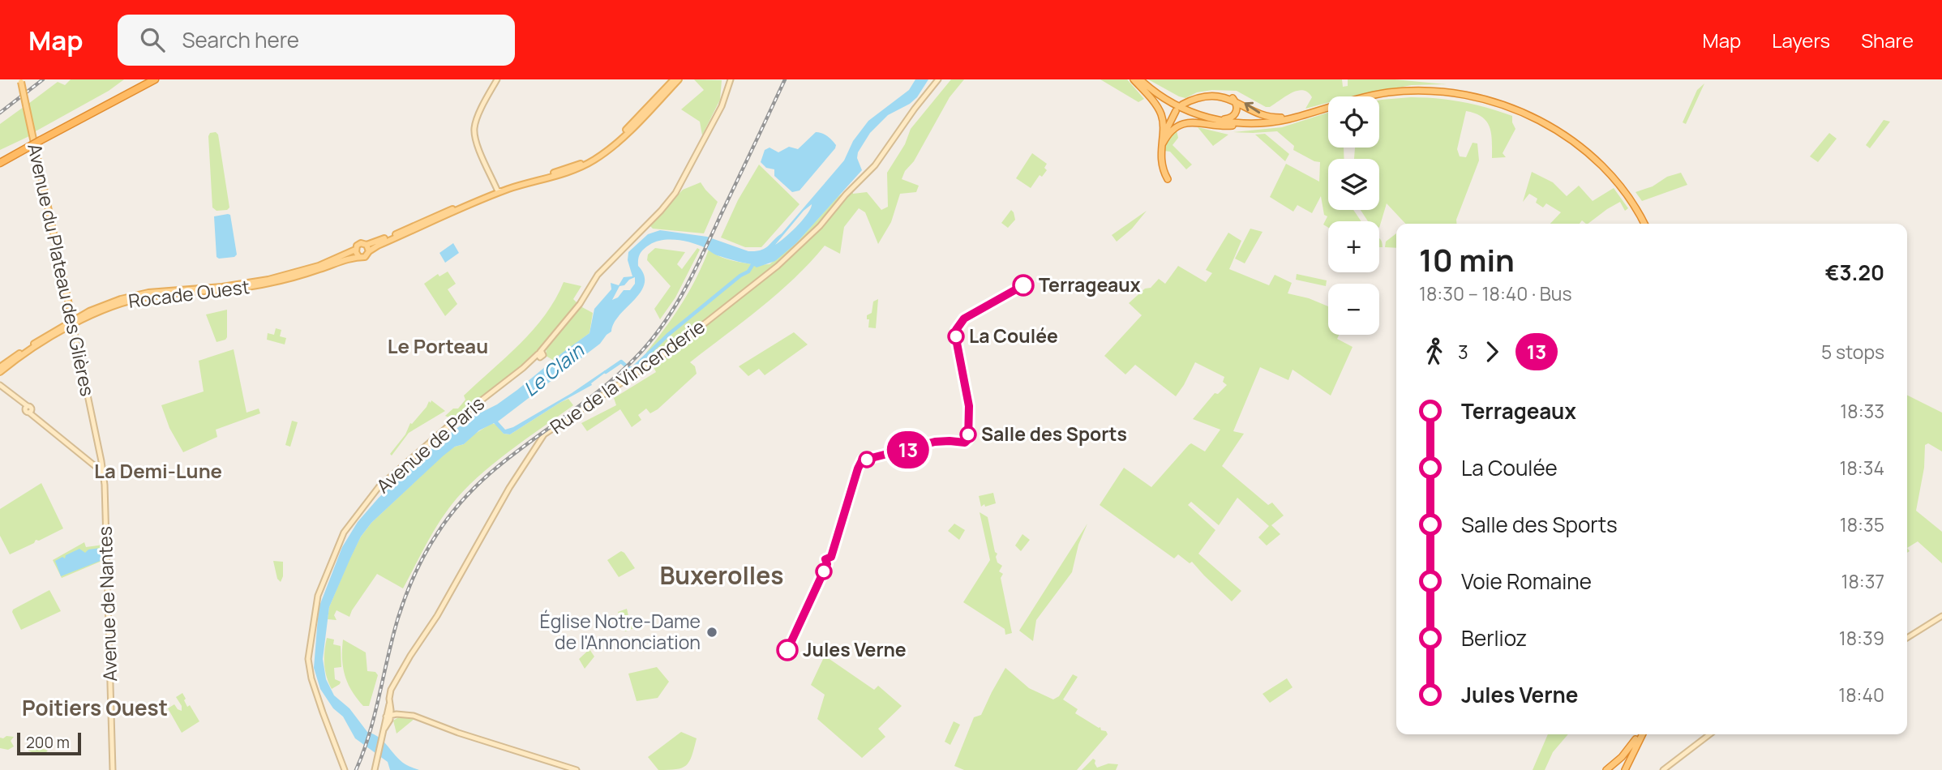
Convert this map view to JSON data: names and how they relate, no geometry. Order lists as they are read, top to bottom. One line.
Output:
{"streets":{"main road":["Avenue du Plateau des Glières","Rocade Ouest","Rue de la Vincenderie","Avenue de Paris","Avenue de Nantes"]},"crossings":[["Avenue du Plateau des Glières","Rocade Ouest"],["Avenue du Plateau des Glières","Avenue de Nantes"]],"districts":["Le Porteau","La Demi-Lune","Buxerolles","Poitiers Ouest"],"water":["Le Clain"],"places":["Terrageaux","La Coulée","Salle des Sports","Église Notre-Dame de l'Annonciation","Jules Verne"],"lines":["bus line 13"],"scale_bar":"200 m","page":{"header":"Map","search":"Search here","nav":["Map","Layers","Share"],"on_map":"13","map_buttons":["+","−"],"heading":["10 min","18:30 – 18:40 · Bus","€3.20"],"legs":["3","13","5 stops"],"list":[{"name":"Terrageaux","value":"18:33"},{"name":"La Coulée","value":"18:34"},{"name":"Salle des Sports","value":"18:35"},{"name":"Voie Romaine","value":"18:37"},{"name":"Berlioz","value":"18:39"},{"name":"Jules Verne","value":"18:40"}],"scale":"200 m"}}
